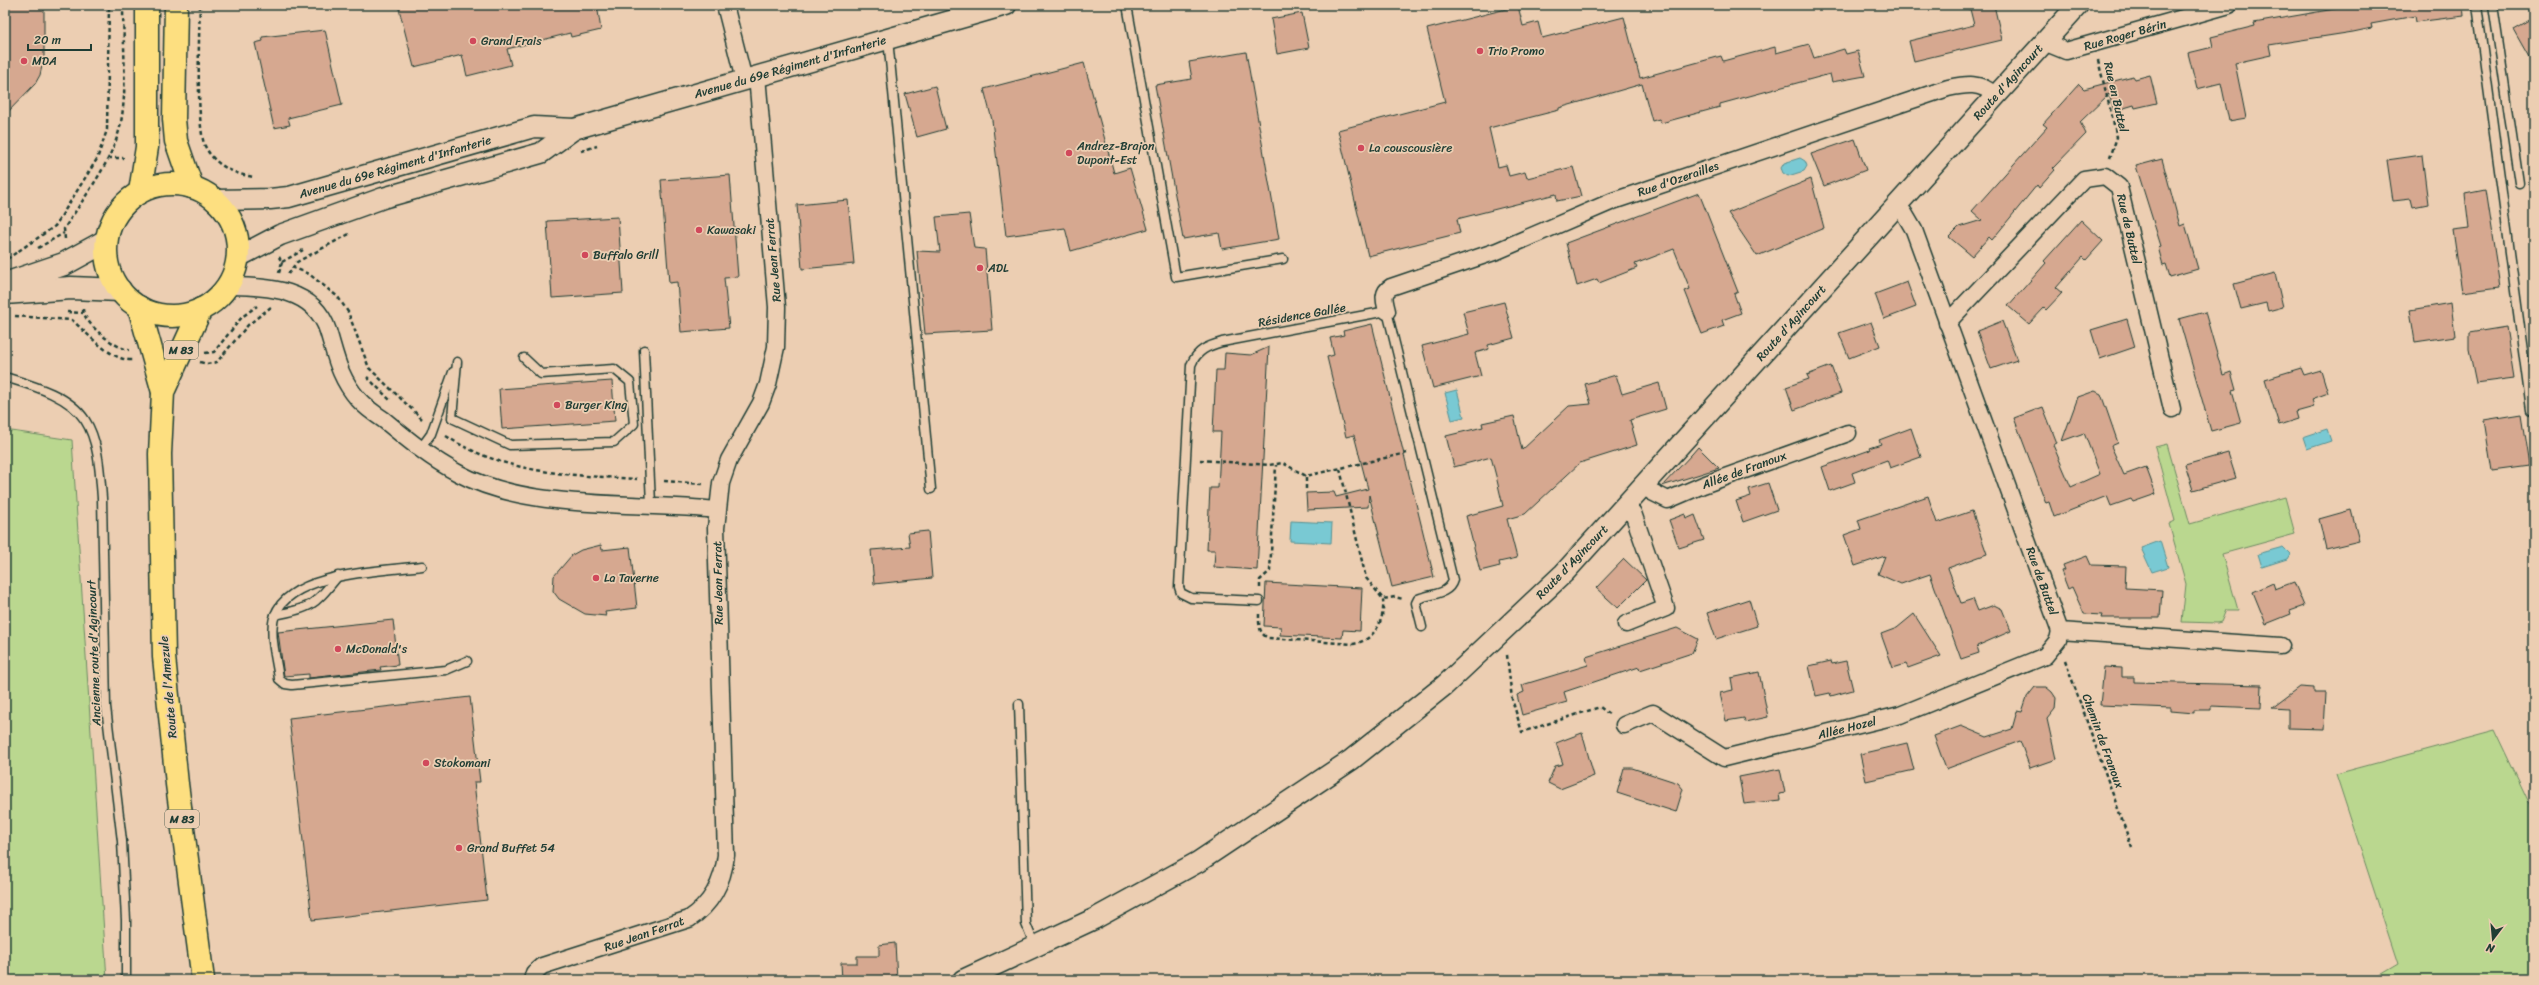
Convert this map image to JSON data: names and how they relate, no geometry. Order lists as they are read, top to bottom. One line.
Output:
{"streets":{"main road":["M 83","Route de l'Amezule"],"street":["Rue Roger Bérin","Avenue du 69e Régiment d'Infanterie","Route d'Agincourt","Rue d'Ozerailles","Rue de Buttel","Rue Jean Ferrat","Allée de Franoux","Allée Hozel"],"lane":["Résidence Gallée","Ancienne route d'Agincourt"],"path":["Rue en Buttel","Chemin de Franoux"]},"crossings":[["Rue Roger Bérin","Route d'Agincourt"],["Rue Roger Bérin","Rue en Buttel"],["Avenue du 69e Régiment d'Infanterie","Rue Jean Ferrat"],["Avenue du 69e Régiment d'Infanterie","Route de l'Amezule"],["Route d'Agincourt","Rue d'Ozerailles"],["Route d'Agincourt","Rue de Buttel"],["Route d'Agincourt","Allée de Franoux"],["Rue en Buttel","Rue de Buttel"],["Rue d'Ozerailles","Résidence Gallée"],["Rue de Buttel","Allée Hozel"],["Rue de Buttel","Chemin de Franoux"],["Allée Hozel","Chemin de Franoux"]],"places":["Grand Frais","Trio Promo","MDA","La couscousière","Andrez-Brajon Dupont-Est","Kawasaki","Buffalo Grill","ADL","Burger King","La Taverne","McDonald's","Stokomani","Grand Buffet 54"],"scale_bar":"20 m","north":"bottom"}
